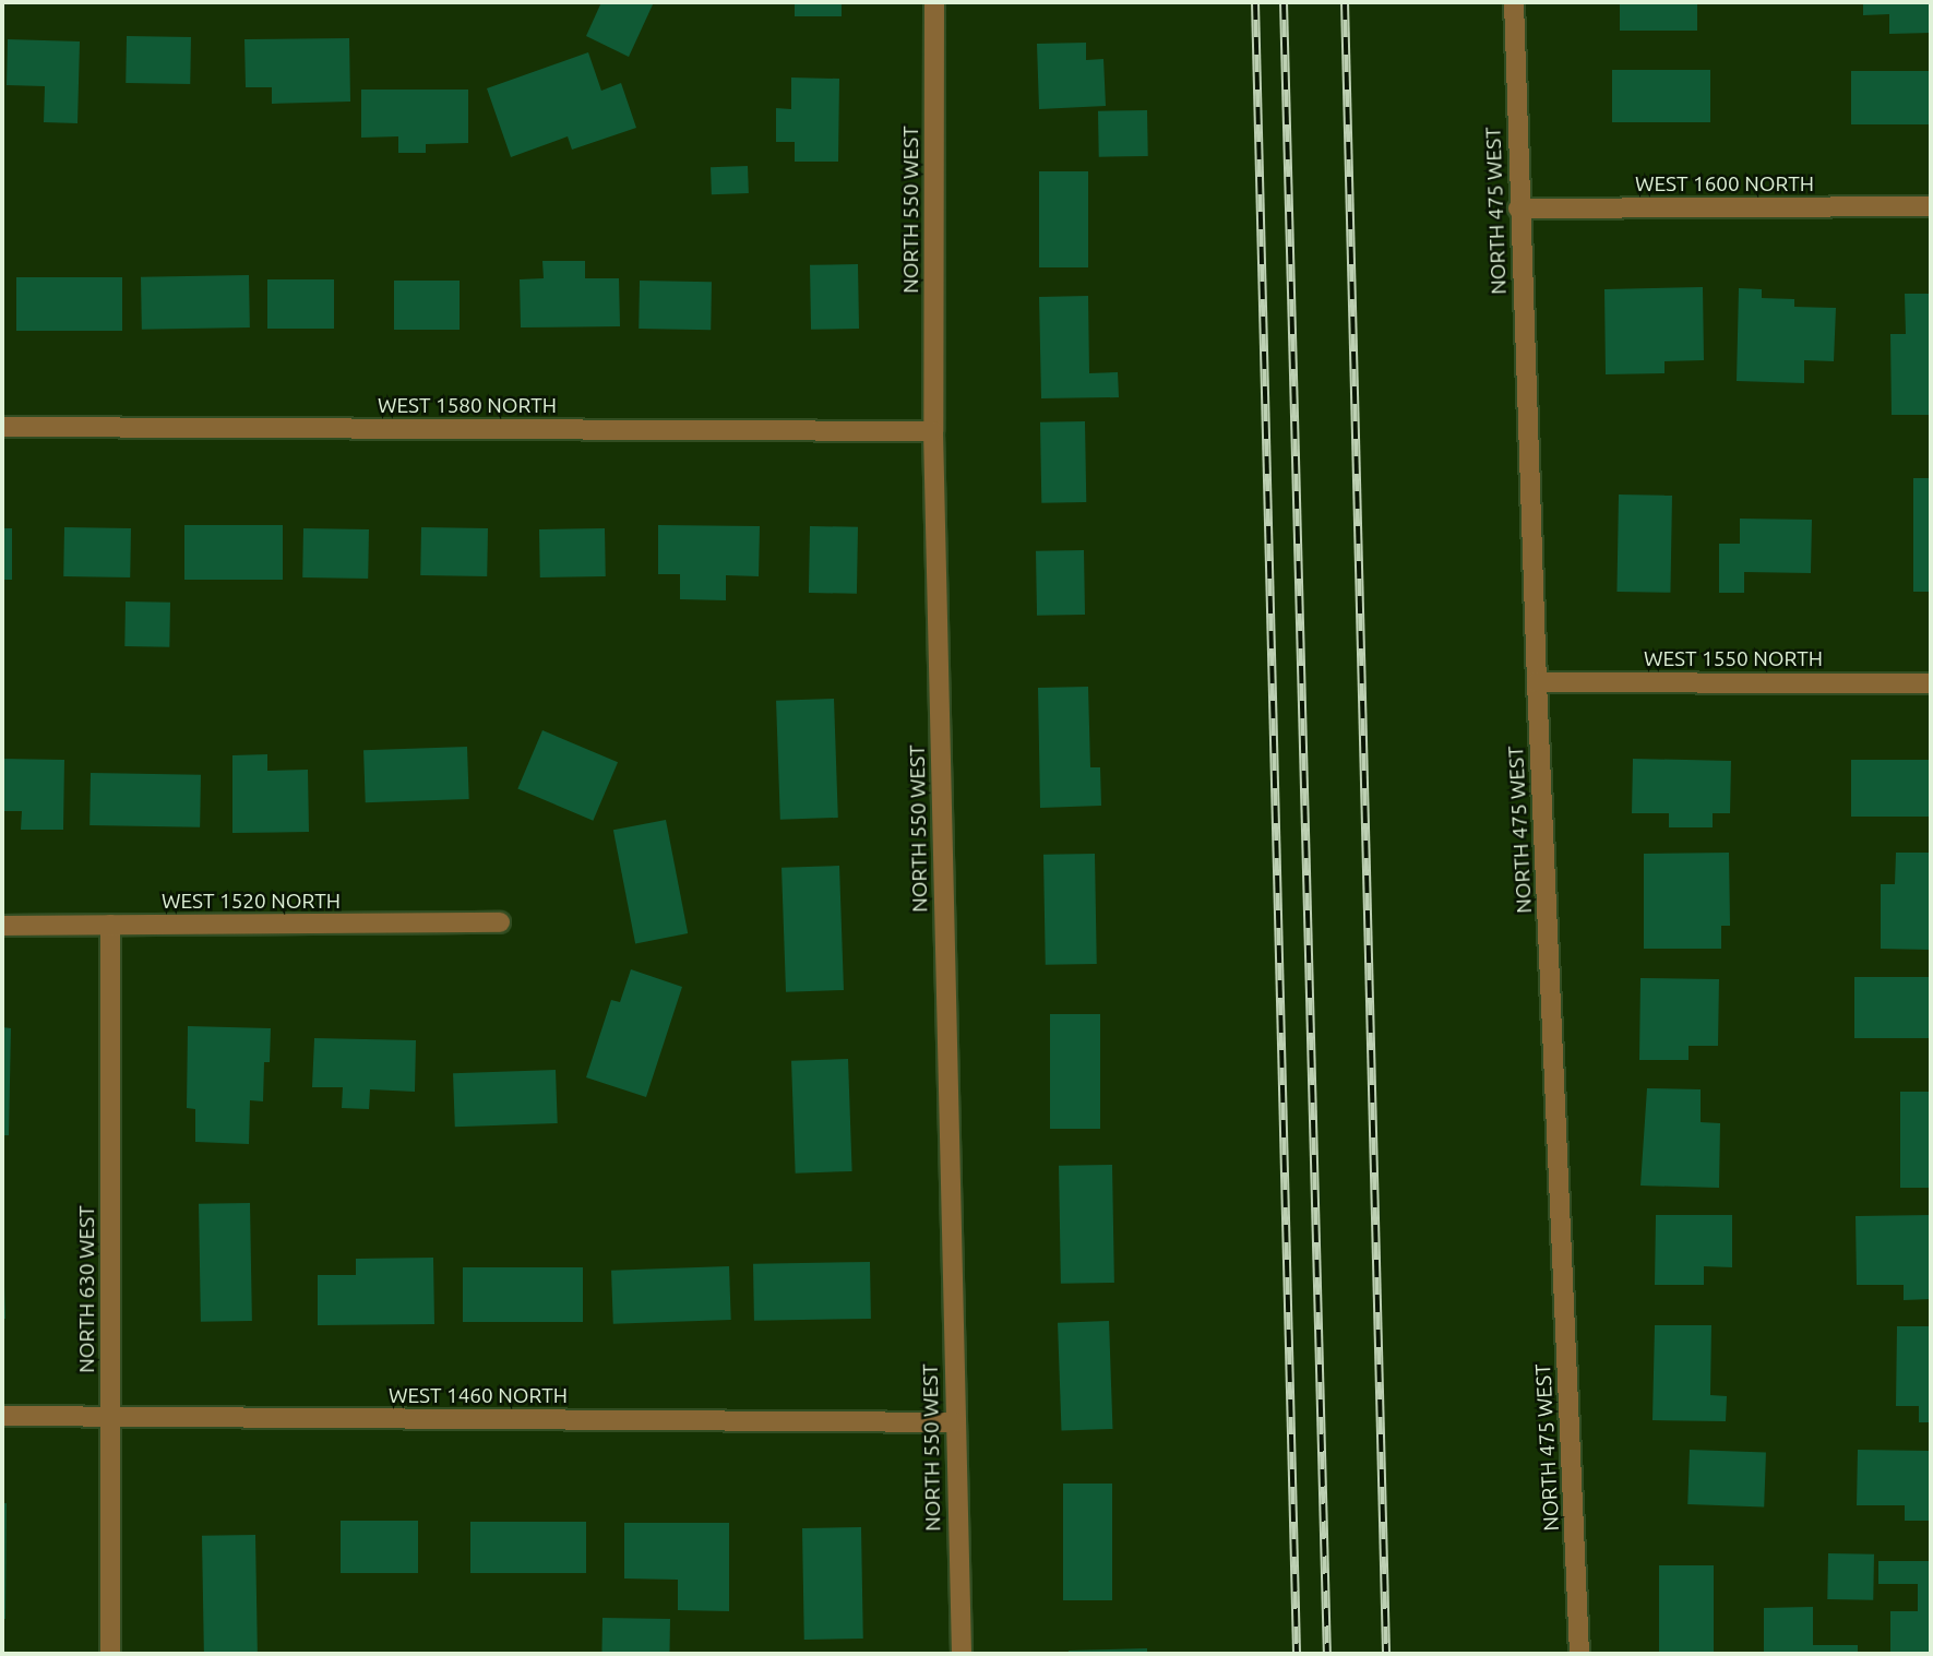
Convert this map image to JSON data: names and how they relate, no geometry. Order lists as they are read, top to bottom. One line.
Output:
{"streets":{"street":["WEST 1600 NORTH","NORTH 550 WEST","NORTH 475 WEST","WEST 1580 NORTH","WEST 1550 NORTH","WEST 1520 NORTH","NORTH 630 WEST","WEST 1460 NORTH"]},"crossings":[["WEST 1600 NORTH","NORTH 475 WEST"],["NORTH 550 WEST","WEST 1580 NORTH"],["NORTH 550 WEST","WEST 1460 NORTH"],["NORTH 475 WEST","WEST 1550 NORTH"],["WEST 1520 NORTH","NORTH 630 WEST"],["NORTH 630 WEST","WEST 1460 NORTH"]]}
